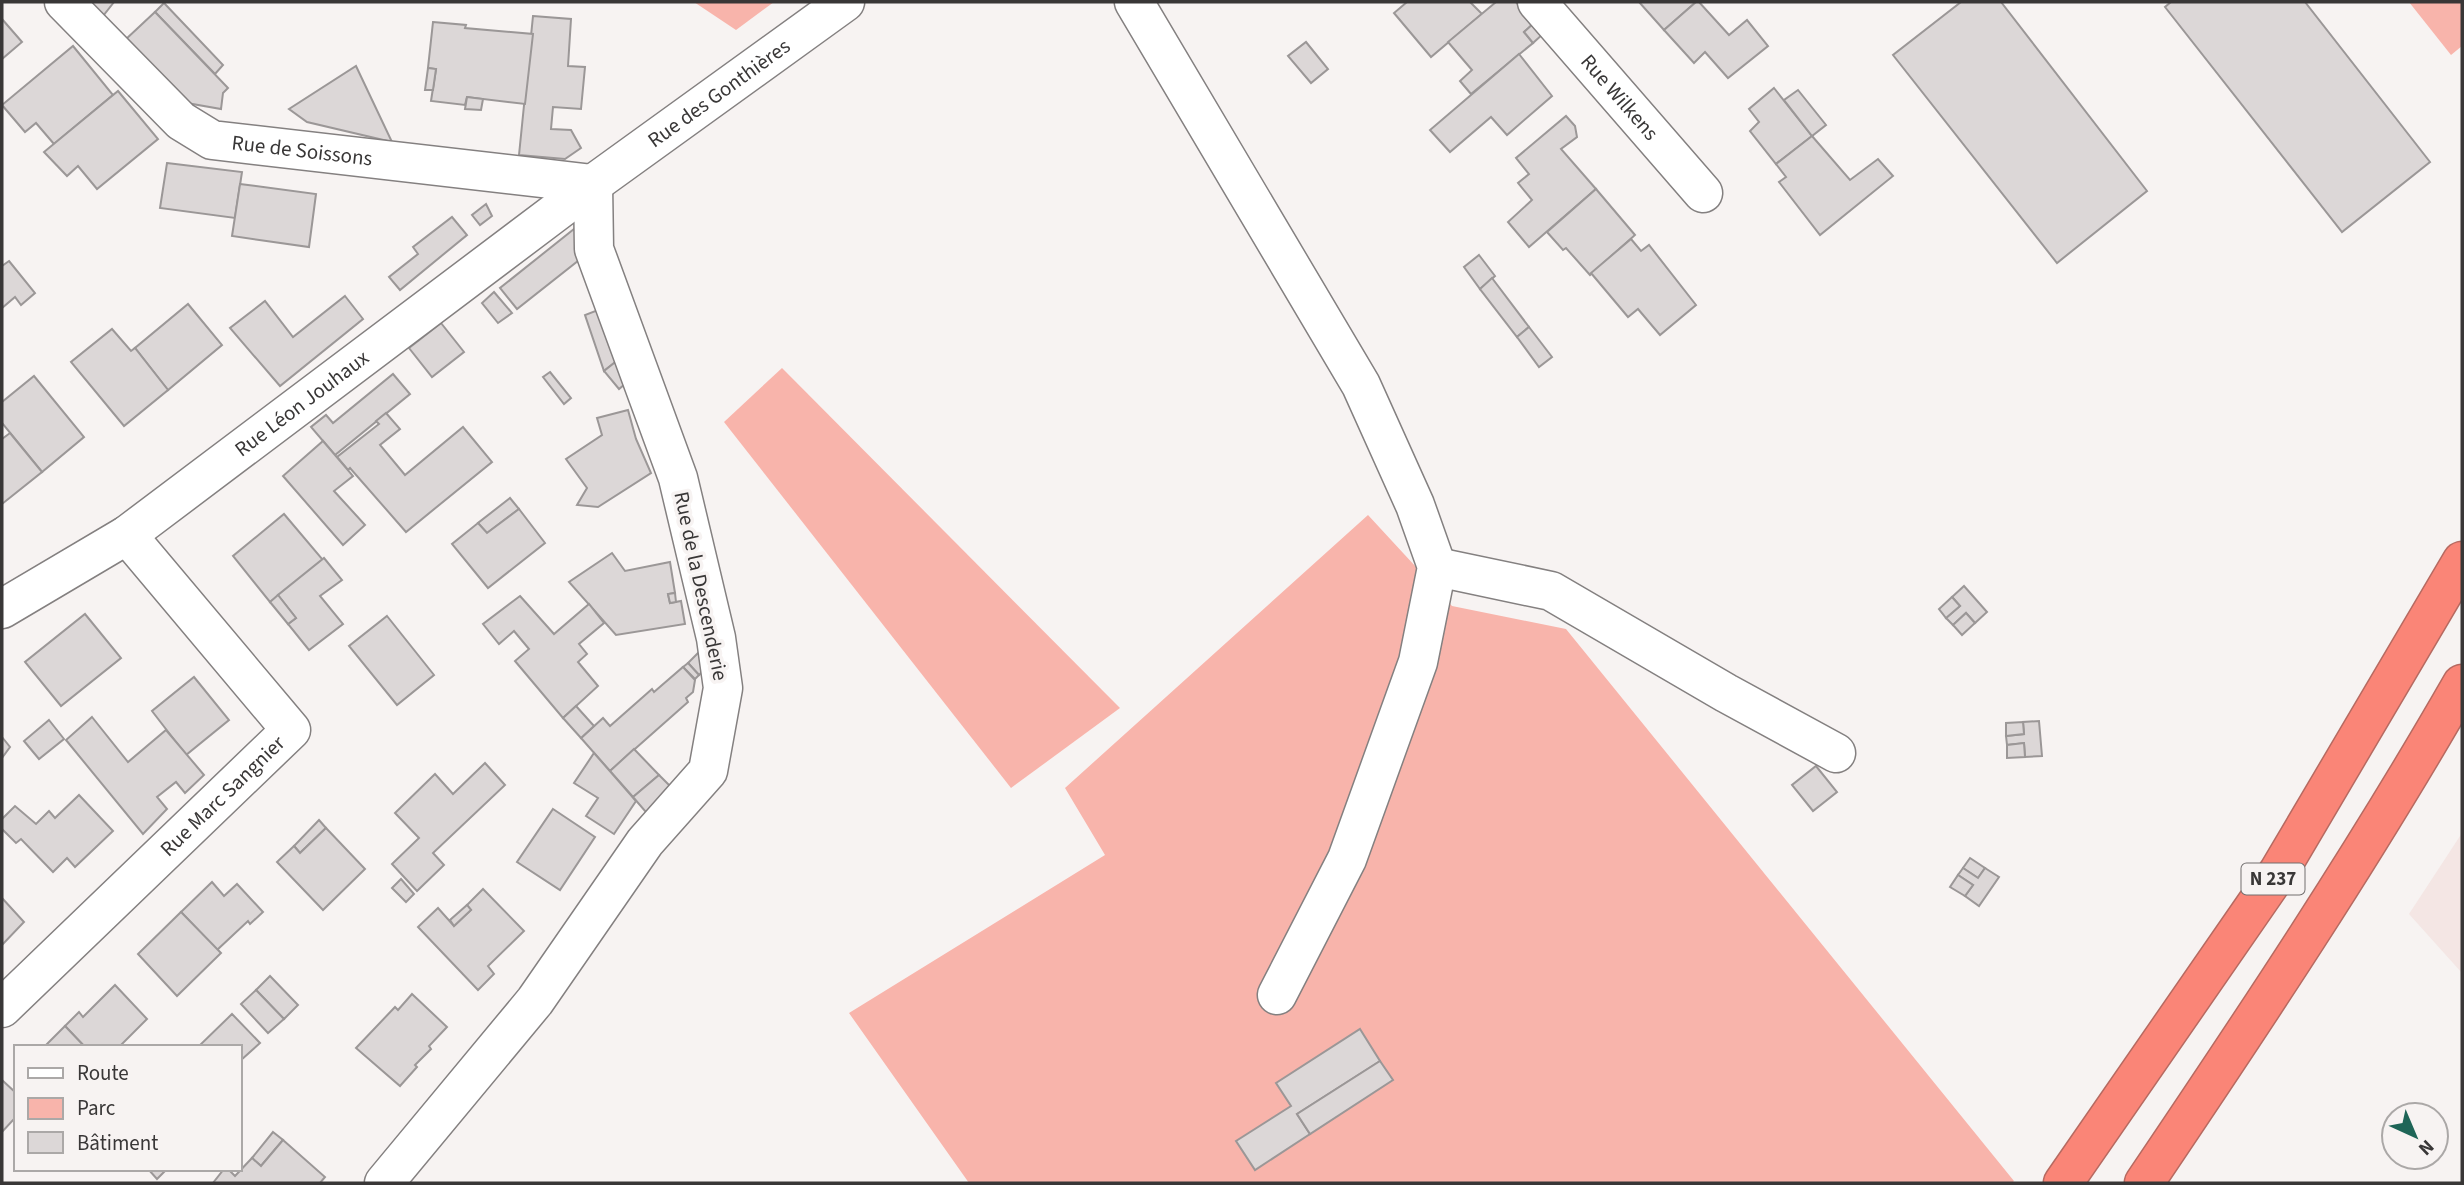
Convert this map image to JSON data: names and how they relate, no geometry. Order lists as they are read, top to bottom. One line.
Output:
{"streets":{"highway":["N 237"],"street":["Rue des Gonthières","Rue Wilkens","Rue de Soissons","Rue Léon Jouhaux","Rue de la Descenderie","Rue Marc Sangnier"]},"crossings":[["Rue des Gonthières","Rue de Soissons"],["Rue des Gonthières","Rue Léon Jouhaux"],["Rue des Gonthières","Rue de la Descenderie"],["Rue de Soissons","Rue Léon Jouhaux"],["Rue de Soissons","Rue de la Descenderie"],["Rue Léon Jouhaux","Rue de la Descenderie"],["Rue Léon Jouhaux","Rue Marc Sangnier"]],"legend":["Route","Parc","Bâtiment"],"north":"bottom right"}
